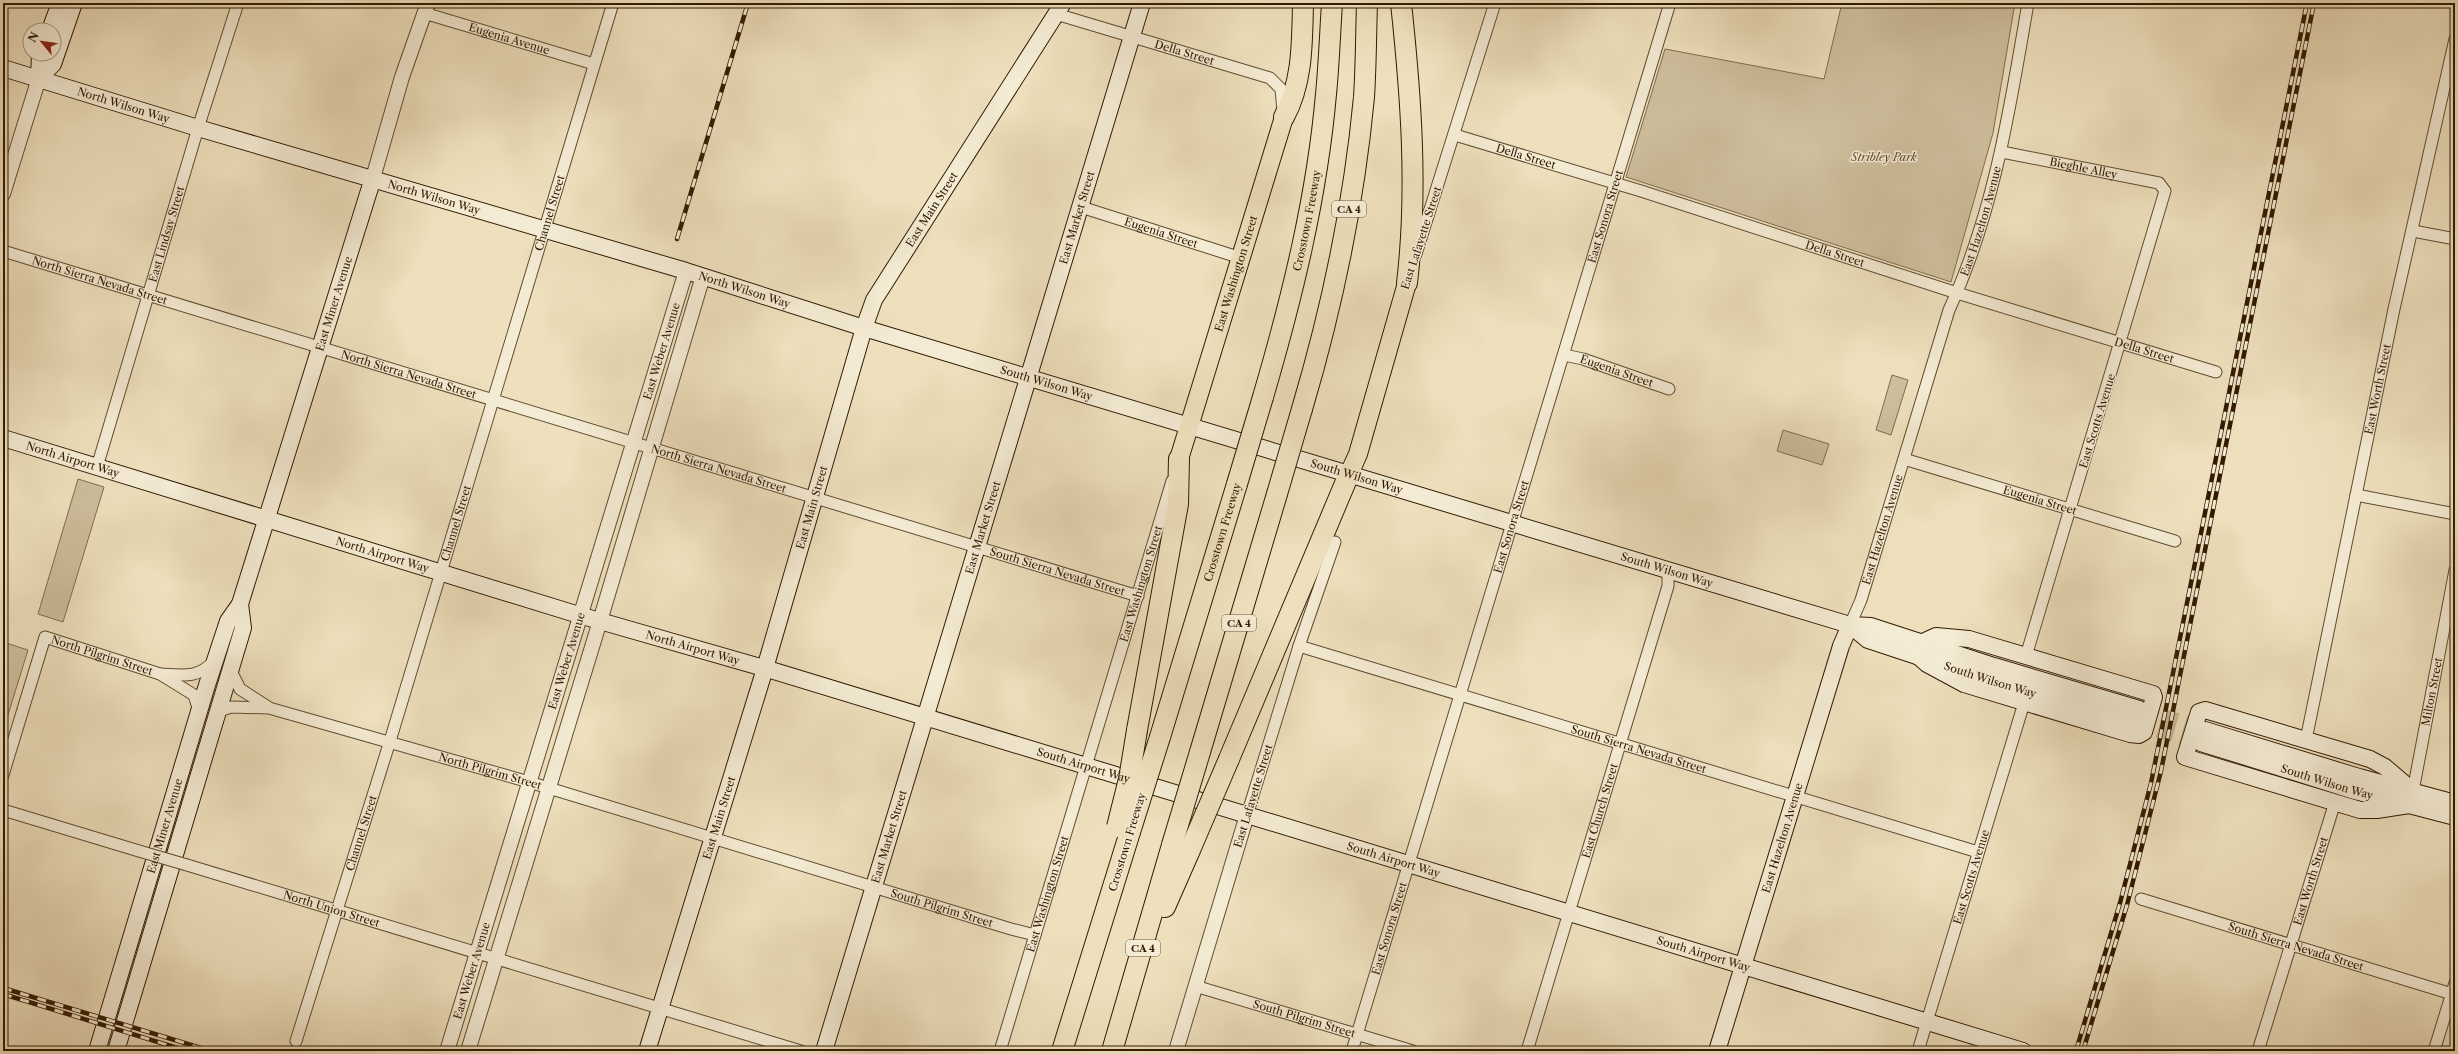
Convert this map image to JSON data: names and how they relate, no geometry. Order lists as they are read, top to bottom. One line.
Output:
{"streets":{"highway":["CA 4","Crosstown Freeway"],"main road":["North Wilson Way","East Main Street","East Market Street","East Hazelton Avenue","East Lafayette Street","East Washington Street","East Miner Avenue","South Wilson Way","North Airport Way","South Airport Way"],"street":["Eugenia Avenue","Della Street","Bieghle Alley","Channel Street","East Sonora Street","Eugenia Street","East Lindsay Street","North Sierra Nevada Street","East Weber Avenue","East Worth Street","East Scotts Avenue","South Sierra Nevada Street","North Pilgrim Street","Milton Street","East Church Street","North Union Street","South Pilgrim Street"]},"crossings":[["Eugenia Avenue","Channel Street"],["Eugenia Avenue","East Miner Avenue"],["Della Street","East Main Street"],["Della Street","East Market Street"],["Della Street","East Sonora Street"],["Della Street","East Hazelton Avenue"],["Della Street","East Lafayette Street"],["Della Street","East Washington Street"],["Della Street","East Scotts Avenue"],["North Wilson Way","East Main Street"],["North Wilson Way","Channel Street"],["North Wilson Way","East Lindsay Street"],["North Wilson Way","East Miner Avenue"],["North Wilson Way","East Weber Avenue"],["North Wilson Way","South Wilson Way"],["Bieghle Alley","East Hazelton Avenue"],["Bieghle Alley","East Scotts Avenue"],["East Main Street","North Sierra Nevada Street"],["East Main Street","South Wilson Way"],["East Main Street","North Airport Way"],["East Main Street","South Sierra Nevada Street"],["East Main Street","North Pilgrim Street"],["East Main Street","South Airport Way"],["East Main Street","North Union Street"],["East Main Street","South Pilgrim Street"],["Channel Street","North Sierra Nevada Street"],["Channel Street","North Airport Way"],["Channel Street","North Pilgrim Street"],["Channel Street","North Union Street"],["East Market Street","Eugenia Street"],["East Market Street","South Wilson Way"],["East Market Street","South Sierra Nevada Street"],["East Market Street","South Airport Way"],["East Market Street","South Pilgrim Street"],["East Sonora Street","Eugenia Street"],["East Sonora Street","South Wilson Way"],["East Sonora Street","South Sierra Nevada Street"],["East Sonora Street","South Airport Way"],["East Sonora Street","South Pilgrim Street"],["East Hazelton Avenue","Eugenia Street"],["East Hazelton Avenue","South Wilson Way"],["East Hazelton Avenue","South Sierra Nevada Street"],["East Hazelton Avenue","South Airport Way"],["Eugenia Street","East Washington Street"],["Eugenia Street","East Scotts Avenue"],["East Lindsay Street","North Sierra Nevada Street"],["East Lindsay Street","North Airport Way"],["East Lafayette Street","South Wilson Way"],["East Lafayette Street","South Sierra Nevada Street"],["East Lafayette Street","South Airport Way"],["East Lafayette Street","South Pilgrim Street"],["East Washington Street","South Wilson Way"],["East Washington Street","South Sierra Nevada Street"],["East Washington Street","South Airport Way"],["East Washington Street","South Pilgrim Street"],["North Sierra Nevada Street","East Miner Avenue"],["North Sierra Nevada Street","East Weber Avenue"],["North Sierra Nevada Street","South Sierra Nevada Street"],["East Miner Avenue","North Airport Way"],["East Miner Avenue","North Pilgrim Street"],["East Weber Avenue","North Airport Way"],["East Weber Avenue","North Pilgrim Street"],["East Weber Avenue","North Union Street"],["South Wilson Way","Milton Street"],["South Wilson Way","East Church Street"],["East Worth Street","South Sierra Nevada Street"],["East Scotts Avenue","South Sierra Nevada Street"],["East Scotts Avenue","South Airport Way"],["North Airport Way","South Airport Way"],["South Sierra Nevada Street","East Church Street"],["North Pilgrim Street","South Pilgrim Street"],["South Airport Way","East Church Street"]],"parks":["Stribley Park"],"north":"top left"}
